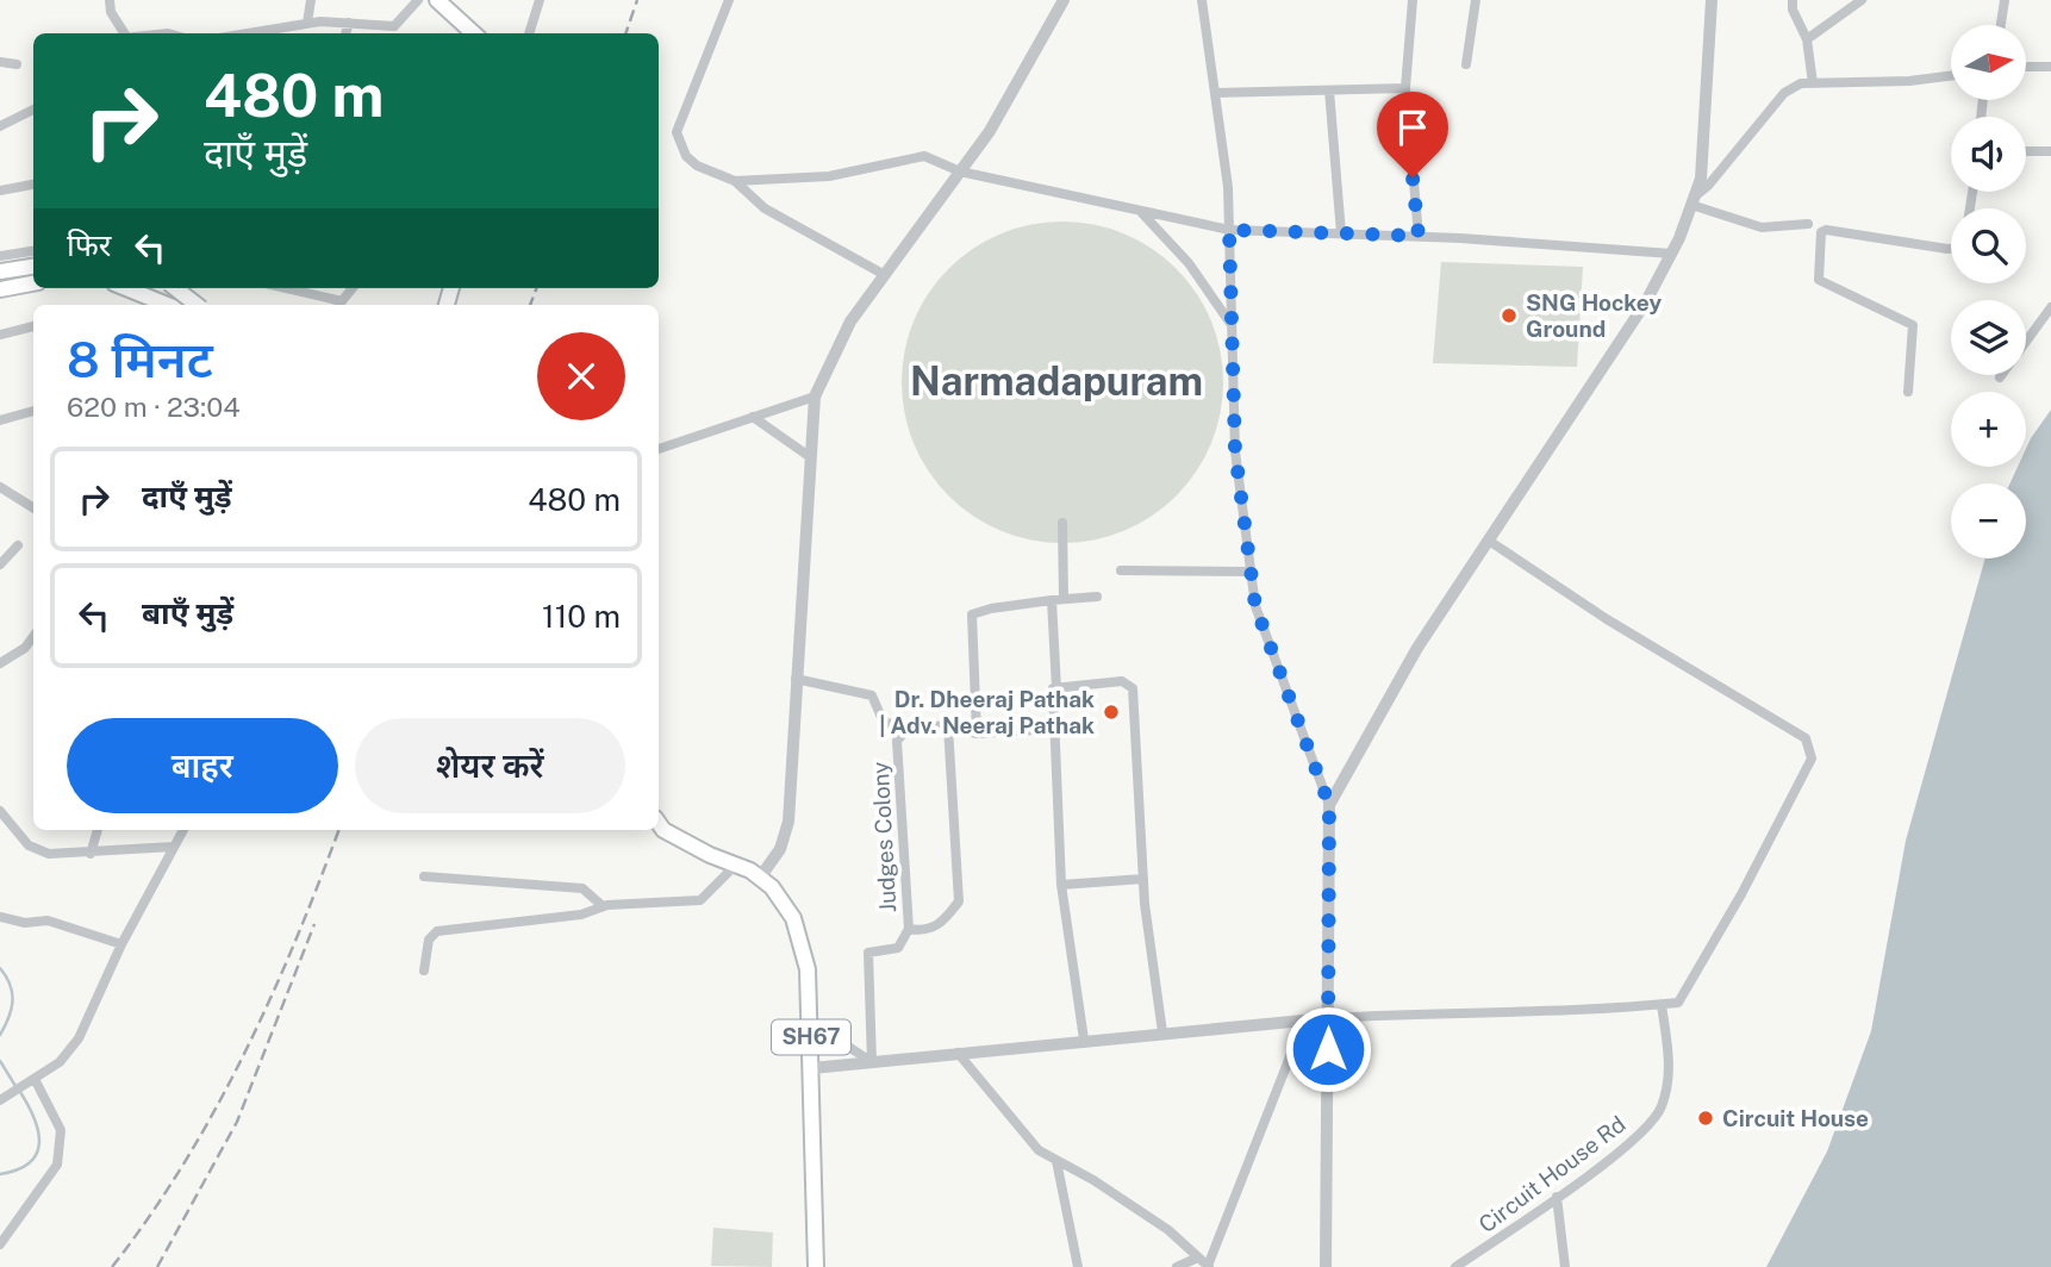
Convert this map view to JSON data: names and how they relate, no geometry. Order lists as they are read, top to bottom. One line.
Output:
{"streets":{"main road":["SH67"],"street":["Judges Colony","Circuit House Rd"]},"districts":["Narmadapuram"],"places":["SNG Hockey Ground","Dr. Dheeraj Pathak | Adv. Neeraj Pathak","Circuit House"],"north":"right","page":{"map_buttons":["+","−"],"turn":["480 m","दाएँ मुड़ें"],"then":"फिर","heading":["8 मिनट","620 m · 23:04"],"list":[{"name":"दाएँ मुड़ें","value":"480 m"},{"name":"बाएँ मुड़ें","value":"110 m"}],"buttons":["बाहर","शेयर करें"]}}
